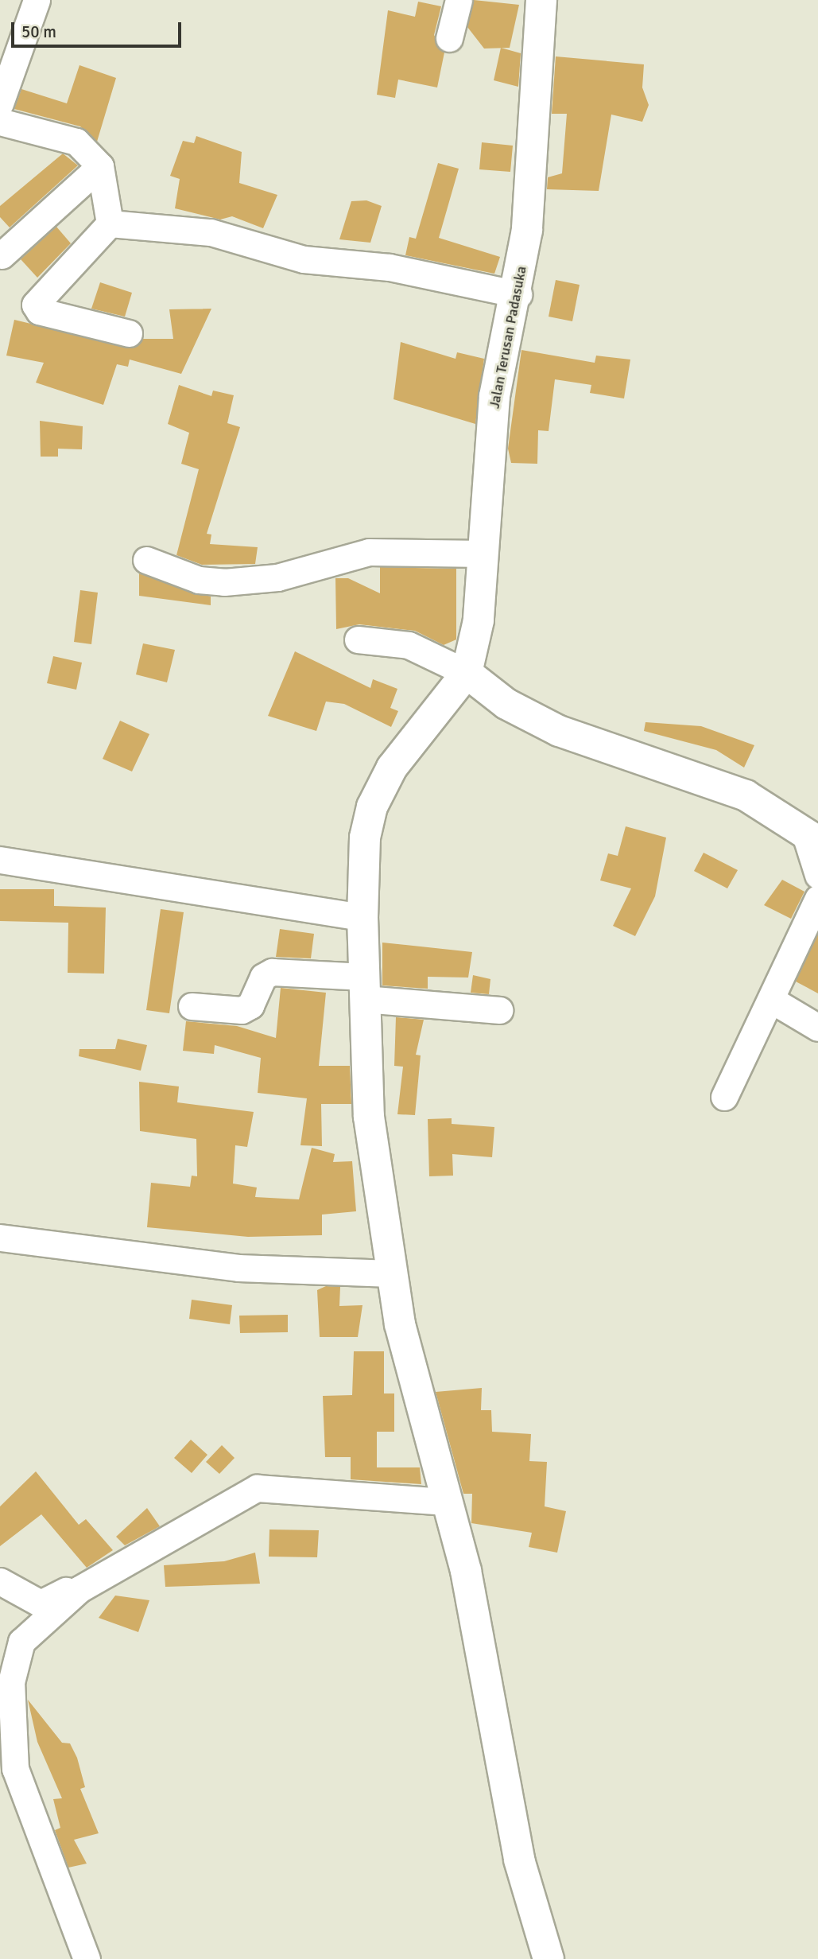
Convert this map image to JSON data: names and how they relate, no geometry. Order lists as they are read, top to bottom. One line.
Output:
{"streets":{"street":["Jalan Terusan Padasuka"]},"scale_bar":"50 m"}
